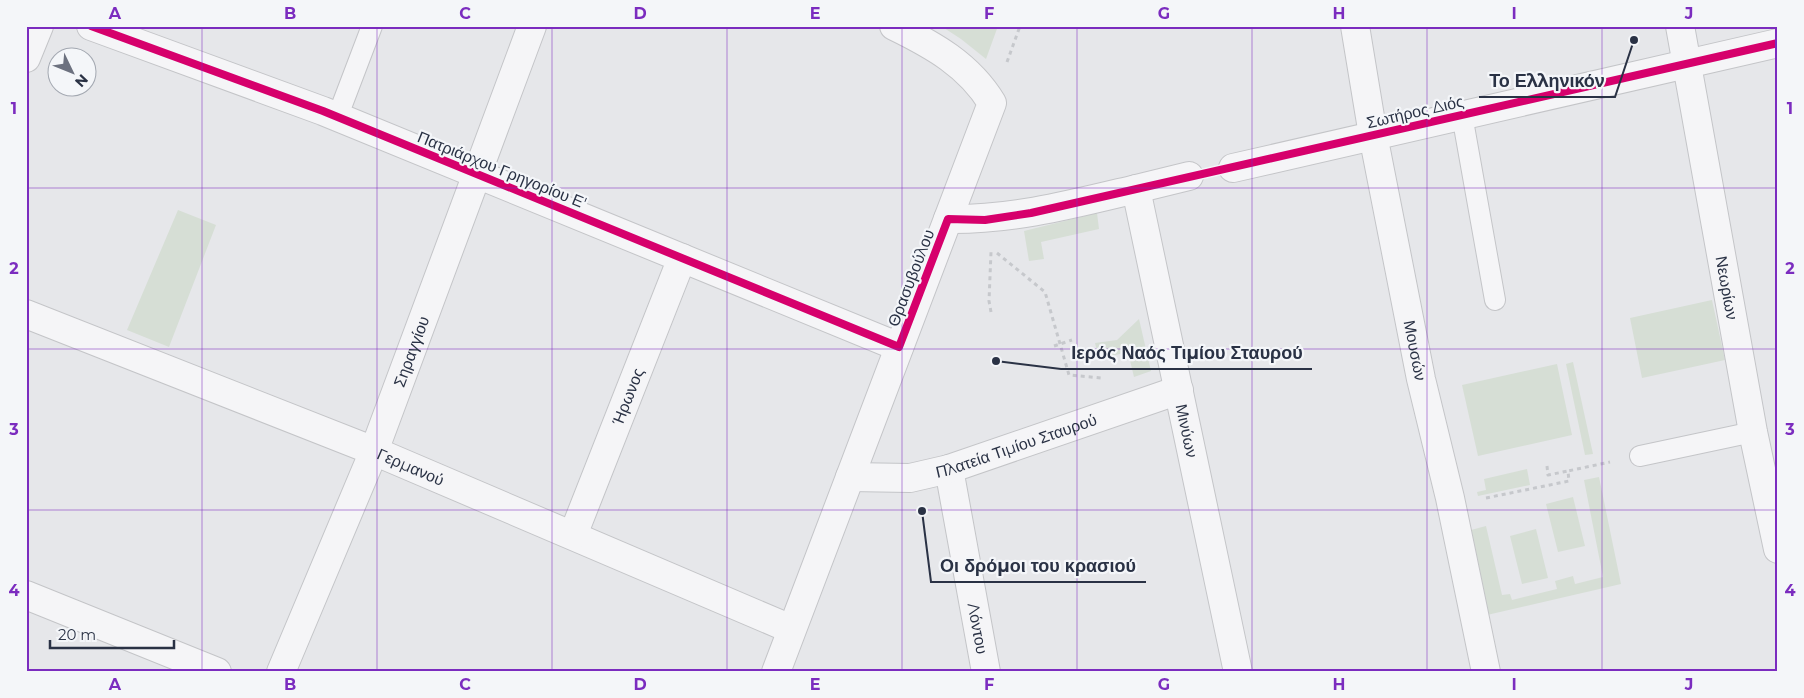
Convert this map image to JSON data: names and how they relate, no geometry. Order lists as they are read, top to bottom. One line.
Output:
{"streets":{"street":["Σωτήρος Διός","Πατριάρχου Γρηγορίου Ε'","Θρασυβούλου","Νεωρίων","Μουσών","Σηραγγίου","Ήρωνος","Μινύων","Πλατεία Τιμίου Σταυρού","Γερμανού","Λόντου"]},"crossings":[["Σωτήρος Διός","Νεωρίων"],["Σωτήρος Διός","Μουσών"],["Πατριάρχου Γρηγορίου Ε'","Θρασυβούλου"],["Πατριάρχου Γρηγορίου Ε'","Σηραγγίου"],["Πατριάρχου Γρηγορίου Ε'","Ήρωνος"],["Θρασυβούλου","Πλατεία Τιμίου Σταυρού"],["Θρασυβούλου","Γερμανού"],["Σηραγγίου","Γερμανού"],["Ήρωνος","Γερμανού"],["Μινύων","Πλατεία Τιμίου Σταυρού"],["Πλατεία Τιμίου Σταυρού","Λόντου"]],"places":["Το Ελληνικόν","Ιερός Ναός Τιμίου Σταυρού","Οι δρόμοι του κρασιού"],"scale_bar":"20 m","north":"bottom right","grid":{"columns":["A","B","C","D","E","F","G","H","I","J"],"rows":["1","2","3","4"]}}
